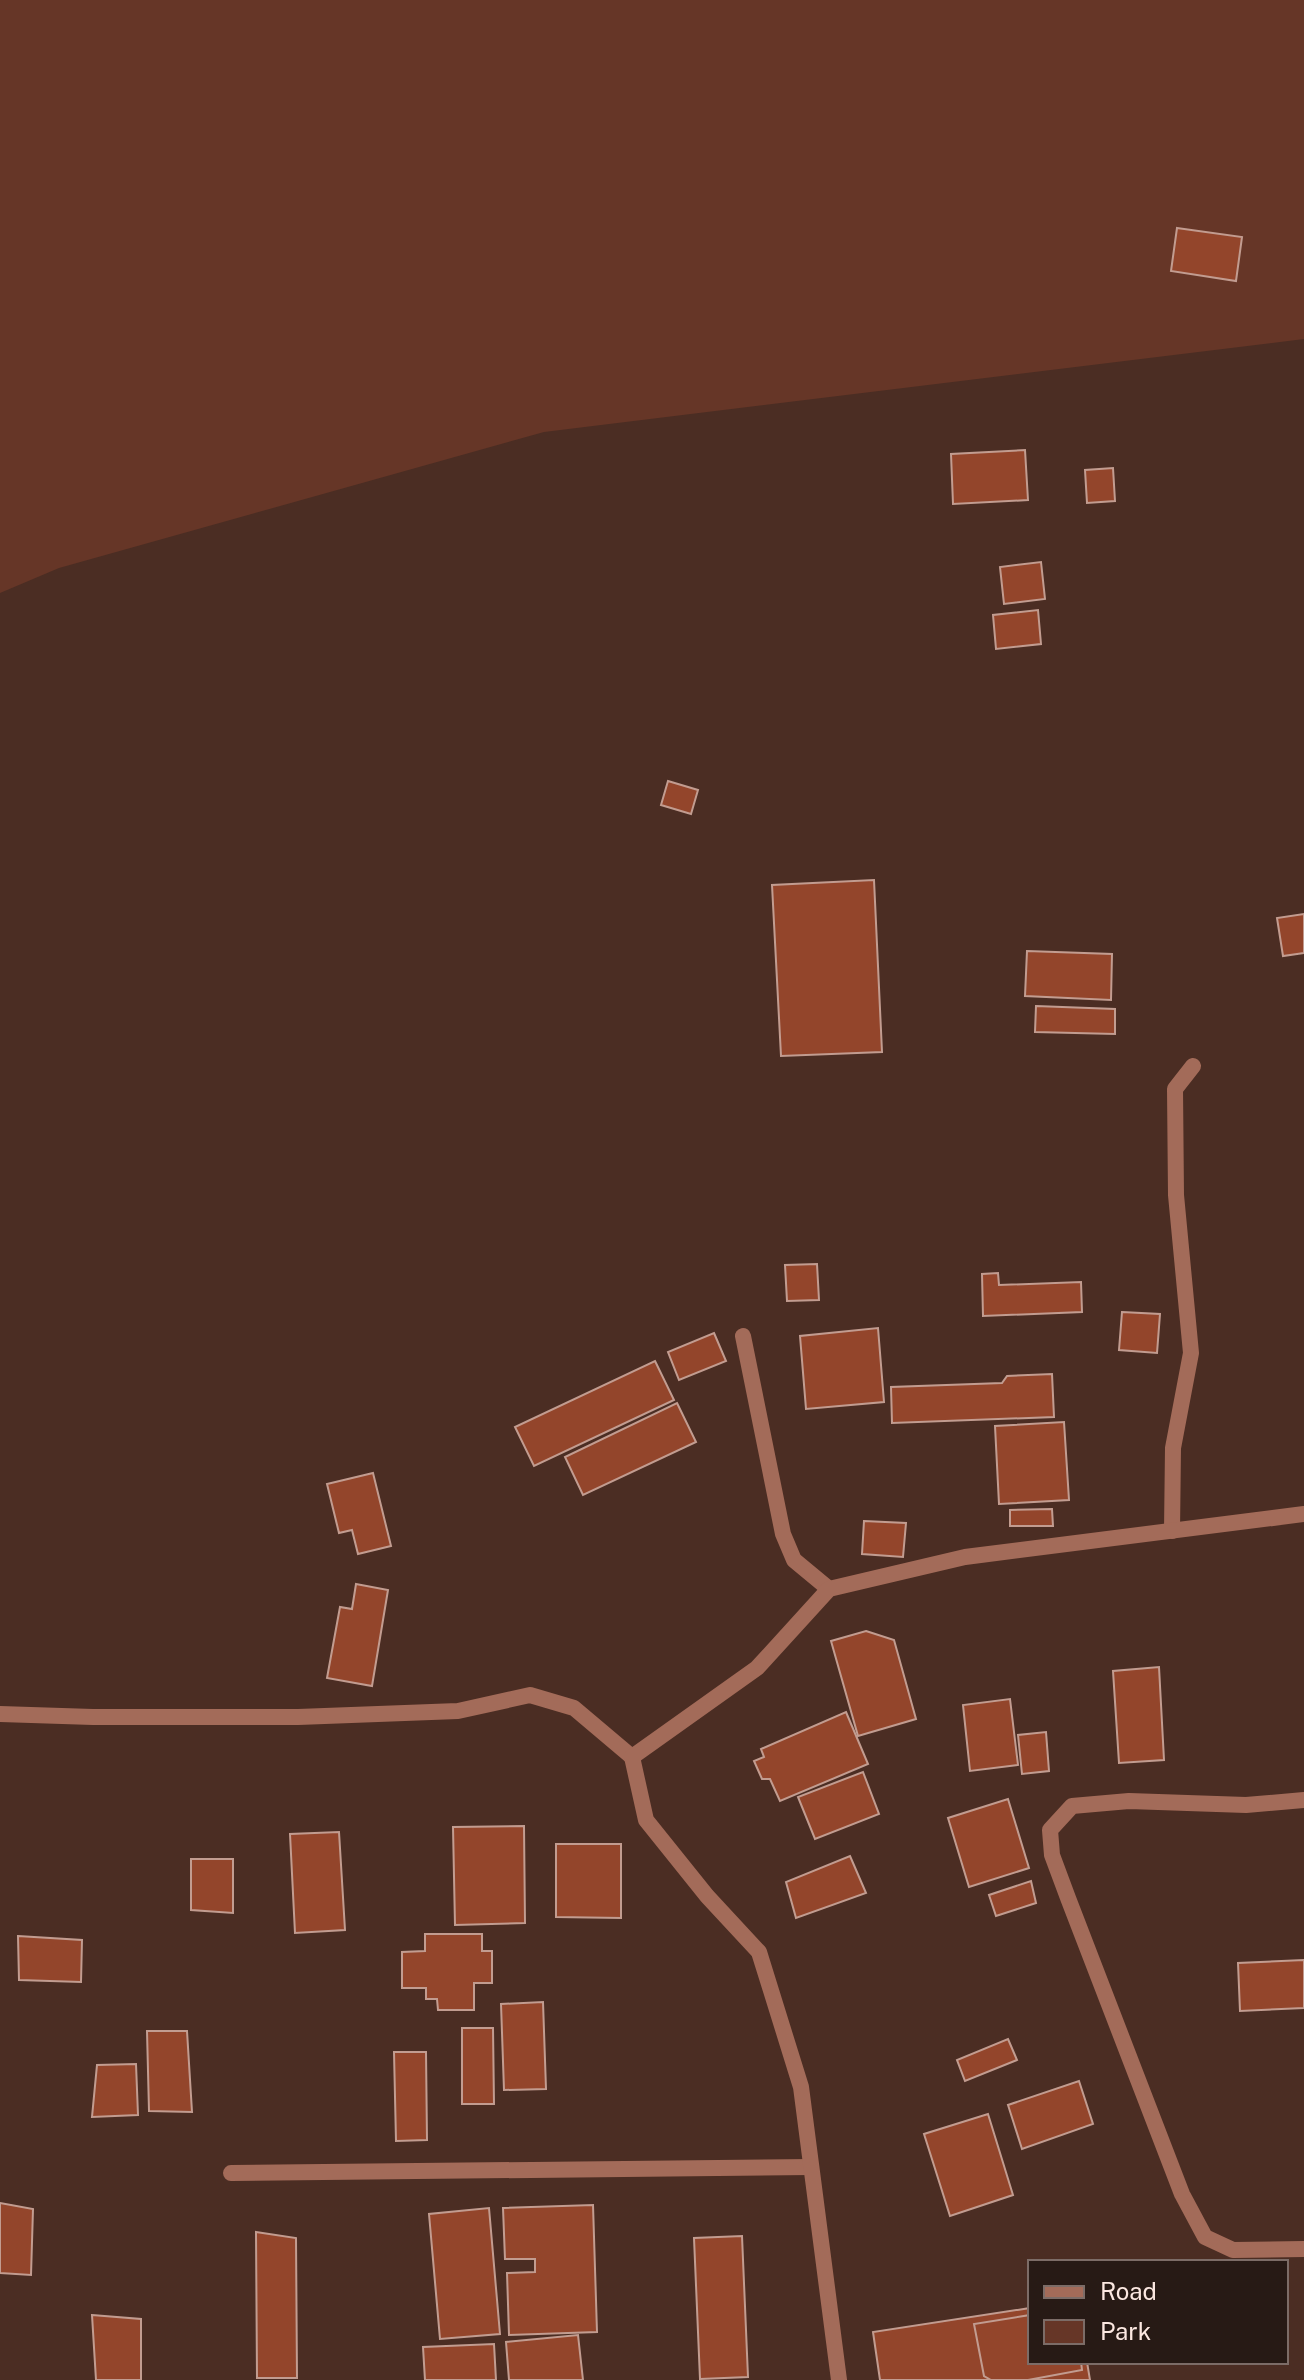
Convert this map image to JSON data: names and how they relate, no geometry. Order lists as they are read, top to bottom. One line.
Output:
{"legend":["Road","Park"]}
